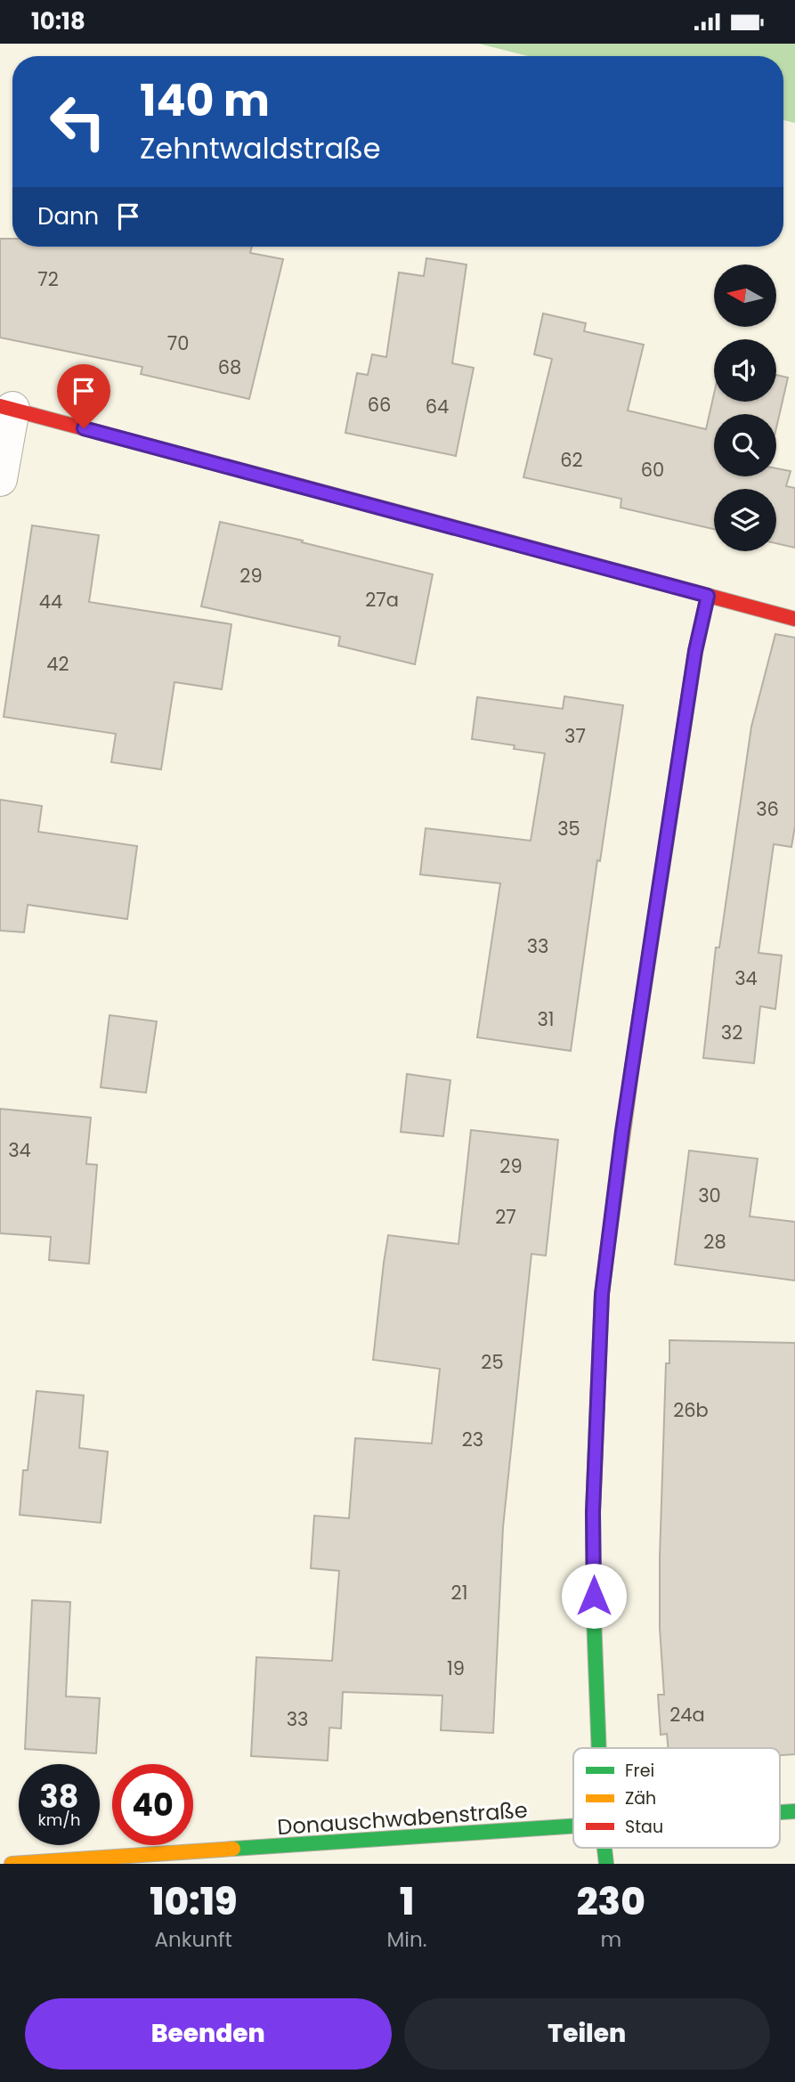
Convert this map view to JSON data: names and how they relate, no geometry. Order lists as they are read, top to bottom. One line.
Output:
{"streets":{"street":["Donauschwabenstraße"]},"house_numbers":["72","70","68","66","64","62","60","29","27a","44","42","37","36","35","33","34","31","32","34","29","30","27","28","25","26b","23","21","19","24a","33"],"legend":["Frei","Zäh","Stau"],"north":"left","page":{"status":"10:18","turn":["140 m","Zehntwaldstraße"],"then":"Dann","speed":"38 km/h","limit":"40","eta":["10:19","Ankunft","1","Min.","230","m"],"buttons":["Beenden","Teilen"]}}
